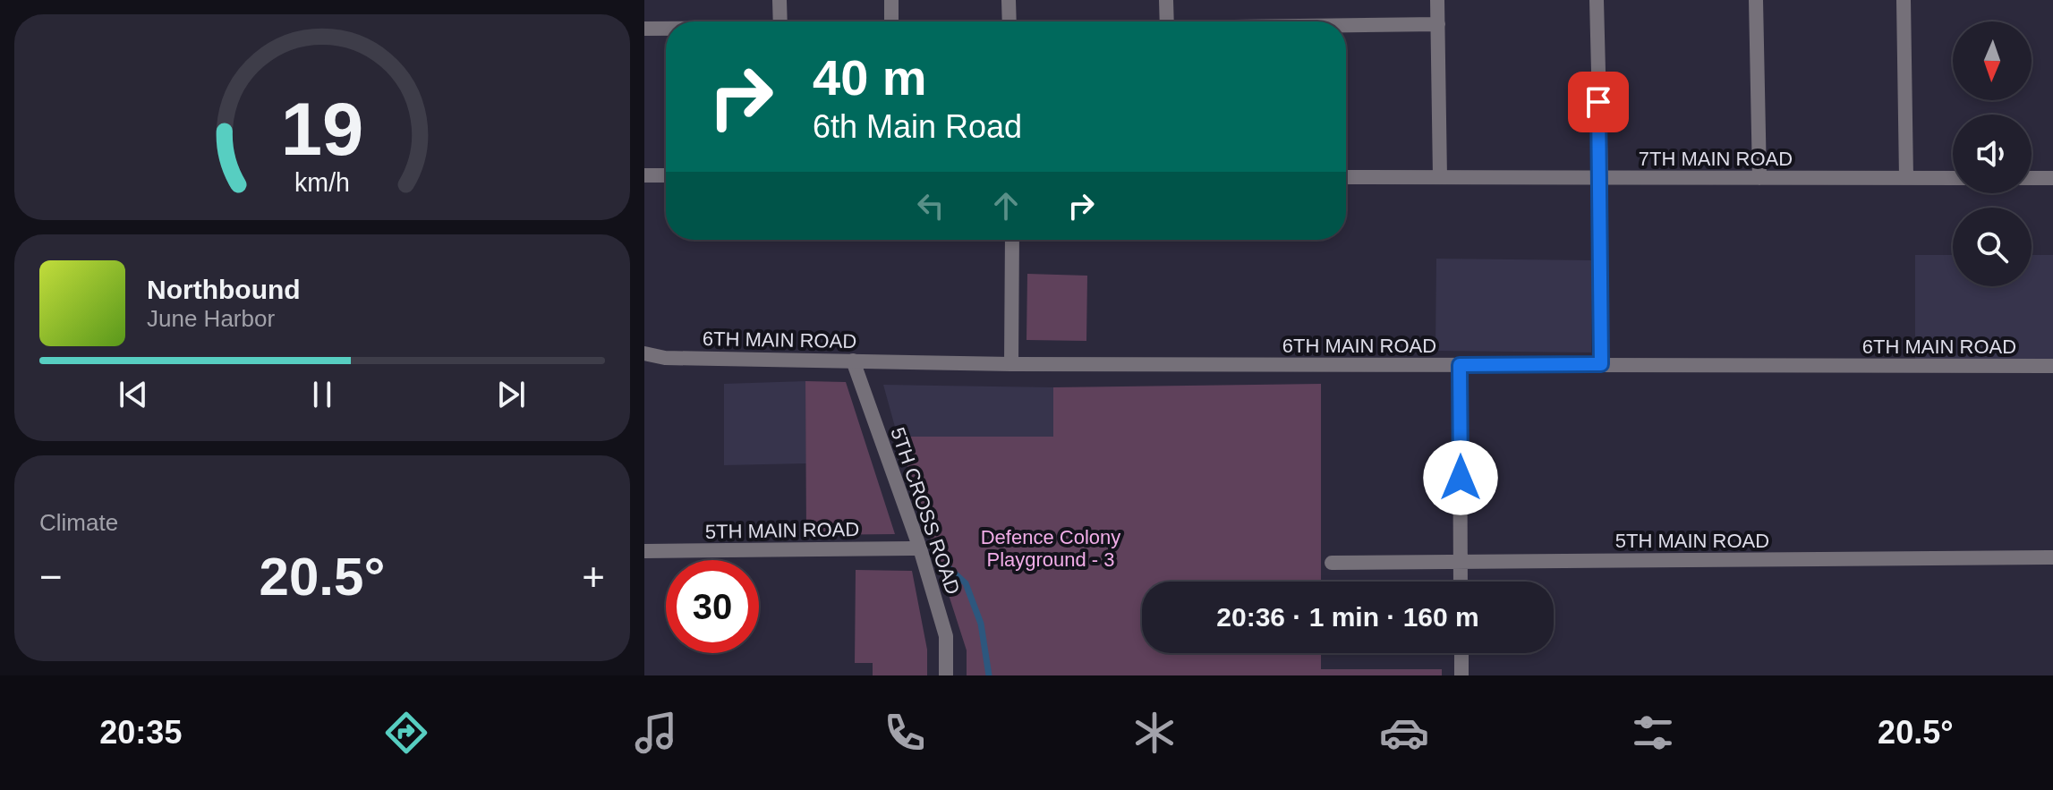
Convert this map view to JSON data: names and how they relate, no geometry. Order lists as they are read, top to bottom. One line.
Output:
{"streets":{"street":["7TH MAIN ROAD","6TH MAIN ROAD","5TH CROSS ROAD","5TH MAIN ROAD"]},"crossings":[["6TH MAIN ROAD","5TH CROSS ROAD"],["5TH CROSS ROAD","5TH MAIN ROAD"]],"parks":["Defence Colony Playground - 3"],"north":"bottom","page":{"turn":["40 m","6th Main Road"],"song":["Northbound","June Harbor"],"tile":"Climate","heat":["−","20.5°","+"],"limit":"30","trip":"20:36 · 1 min · 160 m","tabs":["20:35","20.5°"],"gauge":["19","km/h"]}}
